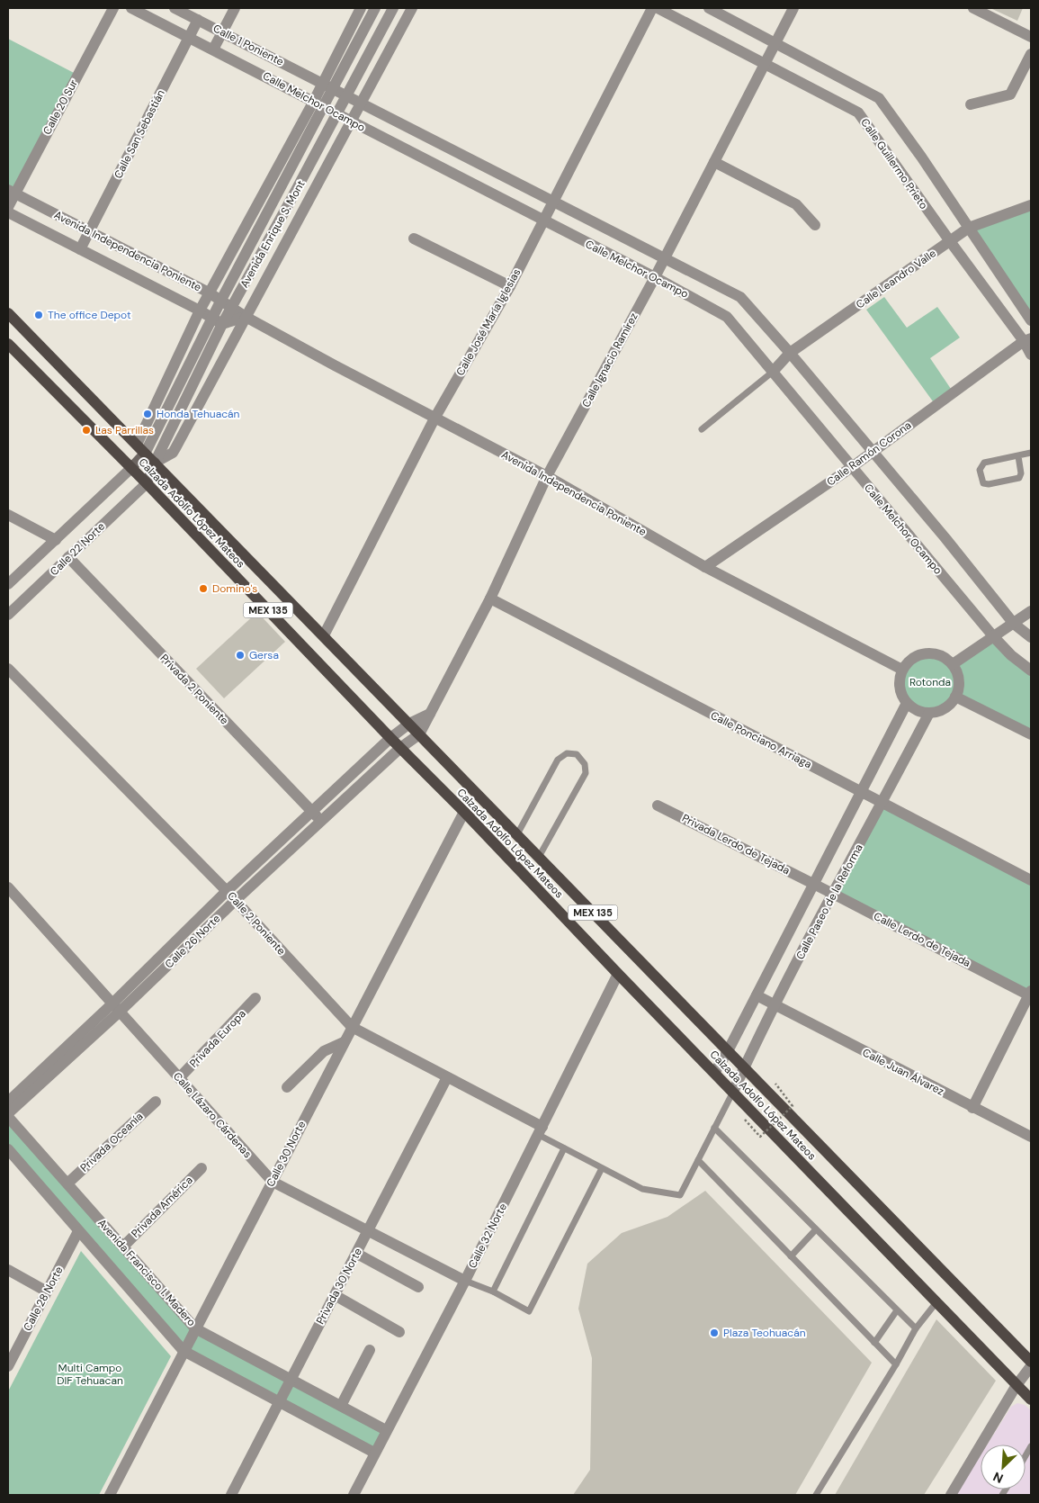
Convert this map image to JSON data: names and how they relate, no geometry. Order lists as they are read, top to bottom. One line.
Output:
{"streets":{"main road":["Calzada Adolfo López Mateos","MEX 135"],"street":["Calle 1 Poniente","Calle Melchor Ocampo","Calle 20 Sur","Calle San Sebastián","Calle Guillermo Prieto","Avenida Enrique S. Mont","Avenida Independencia Poniente","Calle Leandro Valle","Calle José María Iglesias","Calle Ignacio Ramírez","Calle Ramón Corona","Calle 22 Norte","Privada 2 Poniente","Calle Ponciano Arriaga","Privada Lerdo de Tejada","Calle Paseo de la Reforma","Calle 2 Poniente","Calle Lerdo de Tejada","Calle 26 Norte","Privada Europa","Calle Juan Álvarez","Calle Lázaro Cárdenas","Privada Oceanía","Calle 30 Norte","Privada América","Calle 32 Norte","Avenida Francisco I. Madero","Privada 30 Norte","Calle 28 Norte"]},"crossings":[["Calle 1 Poniente","Calle Melchor Ocampo"],["Calle 1 Poniente","Calle San Sebastián"],["Calle Melchor Ocampo","Calle San Sebastián"],["Calle Melchor Ocampo","Avenida Enrique S. Mont"],["Calle Melchor Ocampo","Calle Leandro Valle"],["Calle Melchor Ocampo","Calle José María Iglesias"],["Calle Melchor Ocampo","Calle Ignacio Ramírez"],["Calle Melchor Ocampo","Calle Ramón Corona"],["Calle 20 Sur","Avenida Independencia Poniente"],["Calle San Sebastián","Avenida Independencia Poniente"],["Calle Guillermo Prieto","Calle Leandro Valle"],["Calle Guillermo Prieto","Calle Ignacio Ramírez"],["Calle Guillermo Prieto","Calle Ramón Corona"],["Avenida Enrique S. Mont","Avenida Independencia Poniente"],["Avenida Enrique S. Mont","Calzada Adolfo López Mateos"],["Avenida Independencia Poniente","Calle José María Iglesias"],["Avenida Independencia Poniente","Calle Ignacio Ramírez"],["Avenida Independencia Poniente","Calle Ramón Corona"],["Avenida Independencia Poniente","Calle Paseo de la Reforma"],["Calle José María Iglesias","Calzada Adolfo López Mateos"],["Calle Ignacio Ramírez","Calzada Adolfo López Mateos"],["Calle Ignacio Ramírez","Calle Ponciano Arriaga"],["Calle Ignacio Ramírez","Calle 26 Norte"],["Calzada Adolfo López Mateos","Calle 22 Norte"],["Calzada Adolfo López Mateos","Calle Paseo de la Reforma"],["Calzada Adolfo López Mateos","Calle 26 Norte"],["Calzada Adolfo López Mateos","Calle 30 Norte"],["Calzada Adolfo López Mateos","Calle 32 Norte"],["Calle 22 Norte","Privada 2 Poniente"],["Privada 2 Poniente","Calle 26 Norte"],["Calle Ponciano Arriaga","Calle Paseo de la Reforma"],["Privada Lerdo de Tejada","Calle Paseo de la Reforma"],["Privada Lerdo de Tejada","Calle Lerdo de Tejada"],["Calle Paseo de la Reforma","Calle Lerdo de Tejada"],["Calle Paseo de la Reforma","Calle Juan Álvarez"],["Calle 2 Poniente","Calle 26 Norte"],["Calle 2 Poniente","Calle 30 Norte"],["Calle 2 Poniente","Calle 32 Norte"],["Calle 2 Poniente","Privada 30 Norte"],["Calle 26 Norte","Calle Lázaro Cárdenas"],["Privada Europa","Calle Lázaro Cárdenas"],["Calle Lázaro Cárdenas","Calle 30 Norte"],["Calle Lázaro Cárdenas","Calle 32 Norte"],["Calle Lázaro Cárdenas","Privada 30 Norte"],["Privada Oceanía","Avenida Francisco I. Madero"],["Calle 30 Norte","Avenida Francisco I. Madero"],["Privada América","Avenida Francisco I. Madero"],["Calle 32 Norte","Avenida Francisco I. Madero"],["Avenida Francisco I. Madero","Privada 30 Norte"],["Avenida Francisco I. Madero","Calle 28 Norte"]],"parks":["Rotonda","Multi Campo DIF Tehuacan"],"places":["The office Depot","Honda Tehuacán","Las Parrillas","Domino's","Gersa","Plaza Teohuacán"],"north":"bottom left"}
